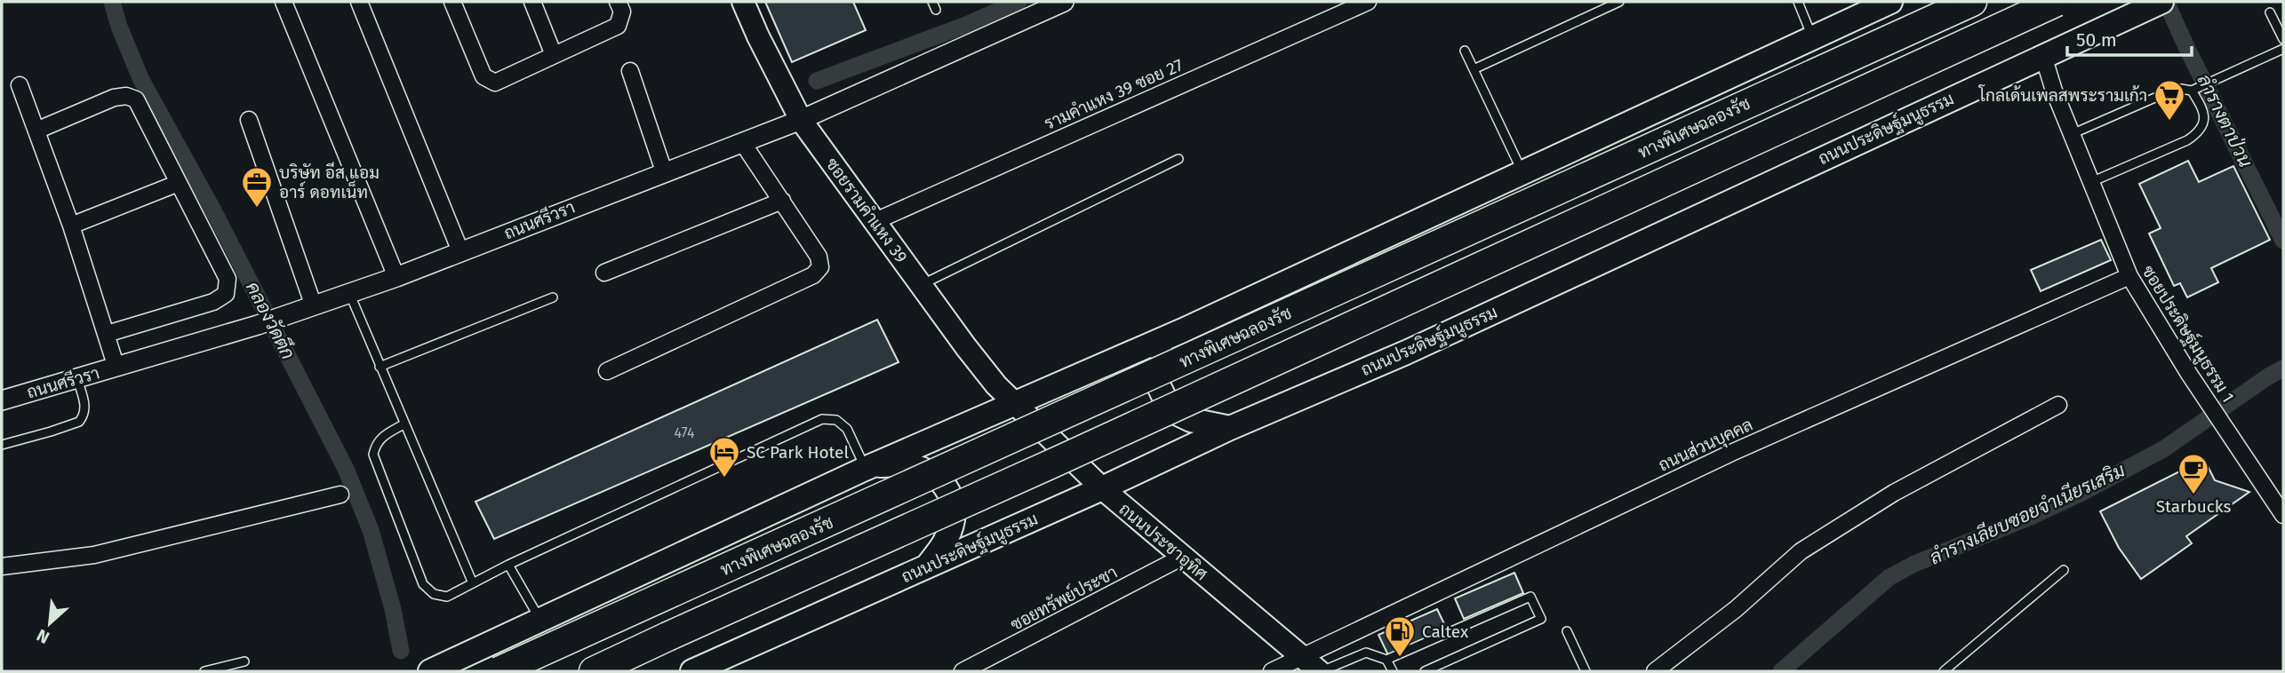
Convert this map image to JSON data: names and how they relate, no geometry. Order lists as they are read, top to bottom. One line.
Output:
{"streets":{"highway":["ทางพิเศษฉลองรัช"],"main road":["ถนนประดิษฐ์มนูธรรม","ซอยรามคำแหง 39","ถนนประชาอุทิศ"],"street":["รามคำแหง 39 ซอย 27","ถนนศรีวรา","ซอยประดิษฐ์มนูธรรม 1","ถนนส่วนบุคคล","ซอยทรัพย์ประชา"]},"crossings":[["รามคำแหง 39 ซอย 27","ซอยรามคำแหง 39"],["ถนนประดิษฐ์มนูธรรม","ซอยประดิษฐ์มนูธรรม 1"],["ถนนประดิษฐ์มนูธรรม","ถนนประชาอุทิศ"],["ซอยรามคำแหง 39","ถนนศรีวรา"],["ซอยรามคำแหง 39","ถนนประชาอุทิศ"],["ซอยประดิษฐ์มนูธรรม 1","ถนนส่วนบุคคล"],["ถนนส่วนบุคคล","ถนนประชาอุทิศ"],["ถนนประชาอุทิศ","ซอยทรัพย์ประชา"]],"water":["ลำรางตาป่วน","คลองวัดตึก","ลำรางเลียบซอยจำเนียรเสริม"],"places":{"supermarket":["โกลเด้นเพลสพระรามเก้า"],"office":["บริษัท อีส แอม อาร์ ดอทเน็ท"],"hotel":["SC Park Hotel"],"cafe":["Starbucks"],"fuel station":["Caltex"]},"house_numbers":["474"],"scale_bar":"50 m","north":"bottom left"}
